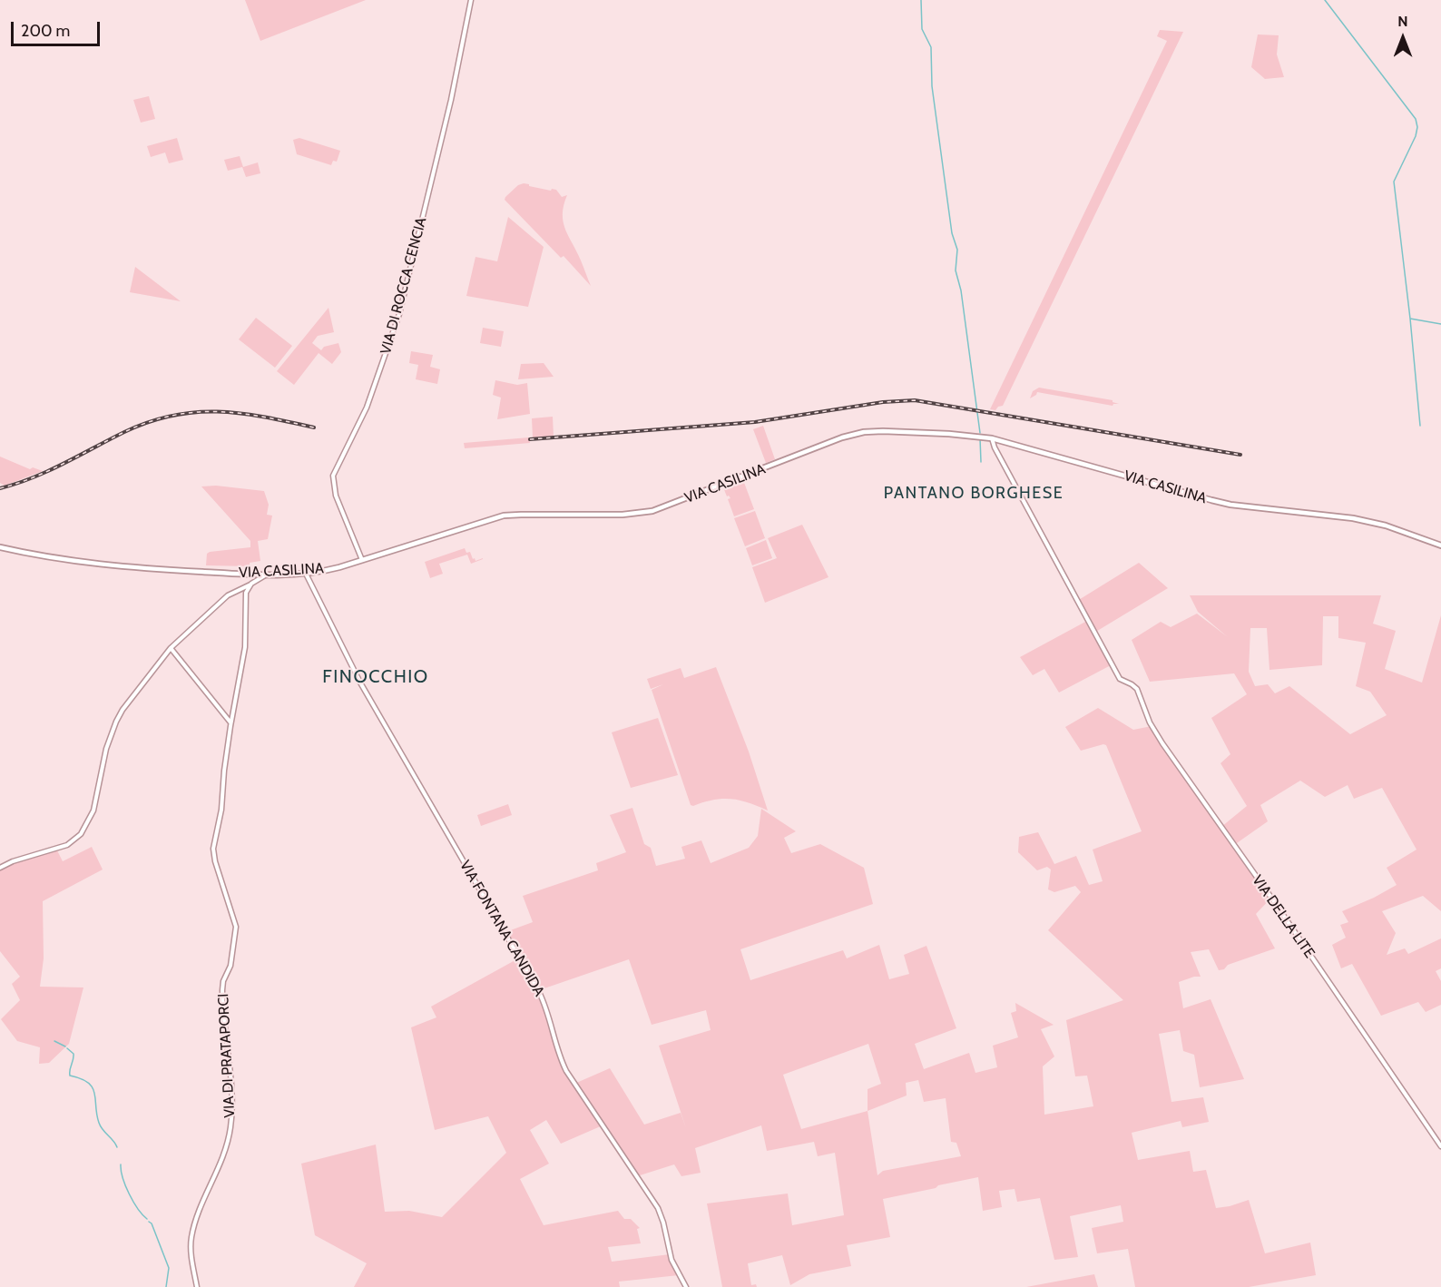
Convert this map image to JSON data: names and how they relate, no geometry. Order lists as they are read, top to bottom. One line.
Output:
{"streets":{"main road":["VIA CASILINA"],"street":["VIA DI ROCCA CENCIA","VIA DELLA LITE","VIA FONTANA CANDIDA","VIA DI PRATAPORCI"]},"crossings":[["VIA DI ROCCA CENCIA","VIA CASILINA"],["VIA CASILINA","VIA DELLA LITE"],["VIA CASILINA","VIA FONTANA CANDIDA"]],"districts":["PANTANO BORGHESE","FINOCCHIO"],"scale_bar":"200 m","north":"top"}
